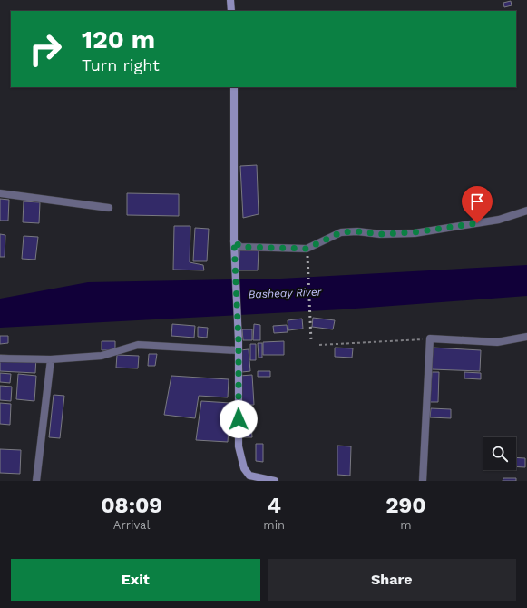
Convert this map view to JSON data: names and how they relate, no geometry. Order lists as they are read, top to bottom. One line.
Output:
{"water":["Basheay River"],"page":{"turn":["120 m","Turn right"],"eta":["08:09","Arrival","4","min","290","m"],"buttons":["Exit","Share"]}}
